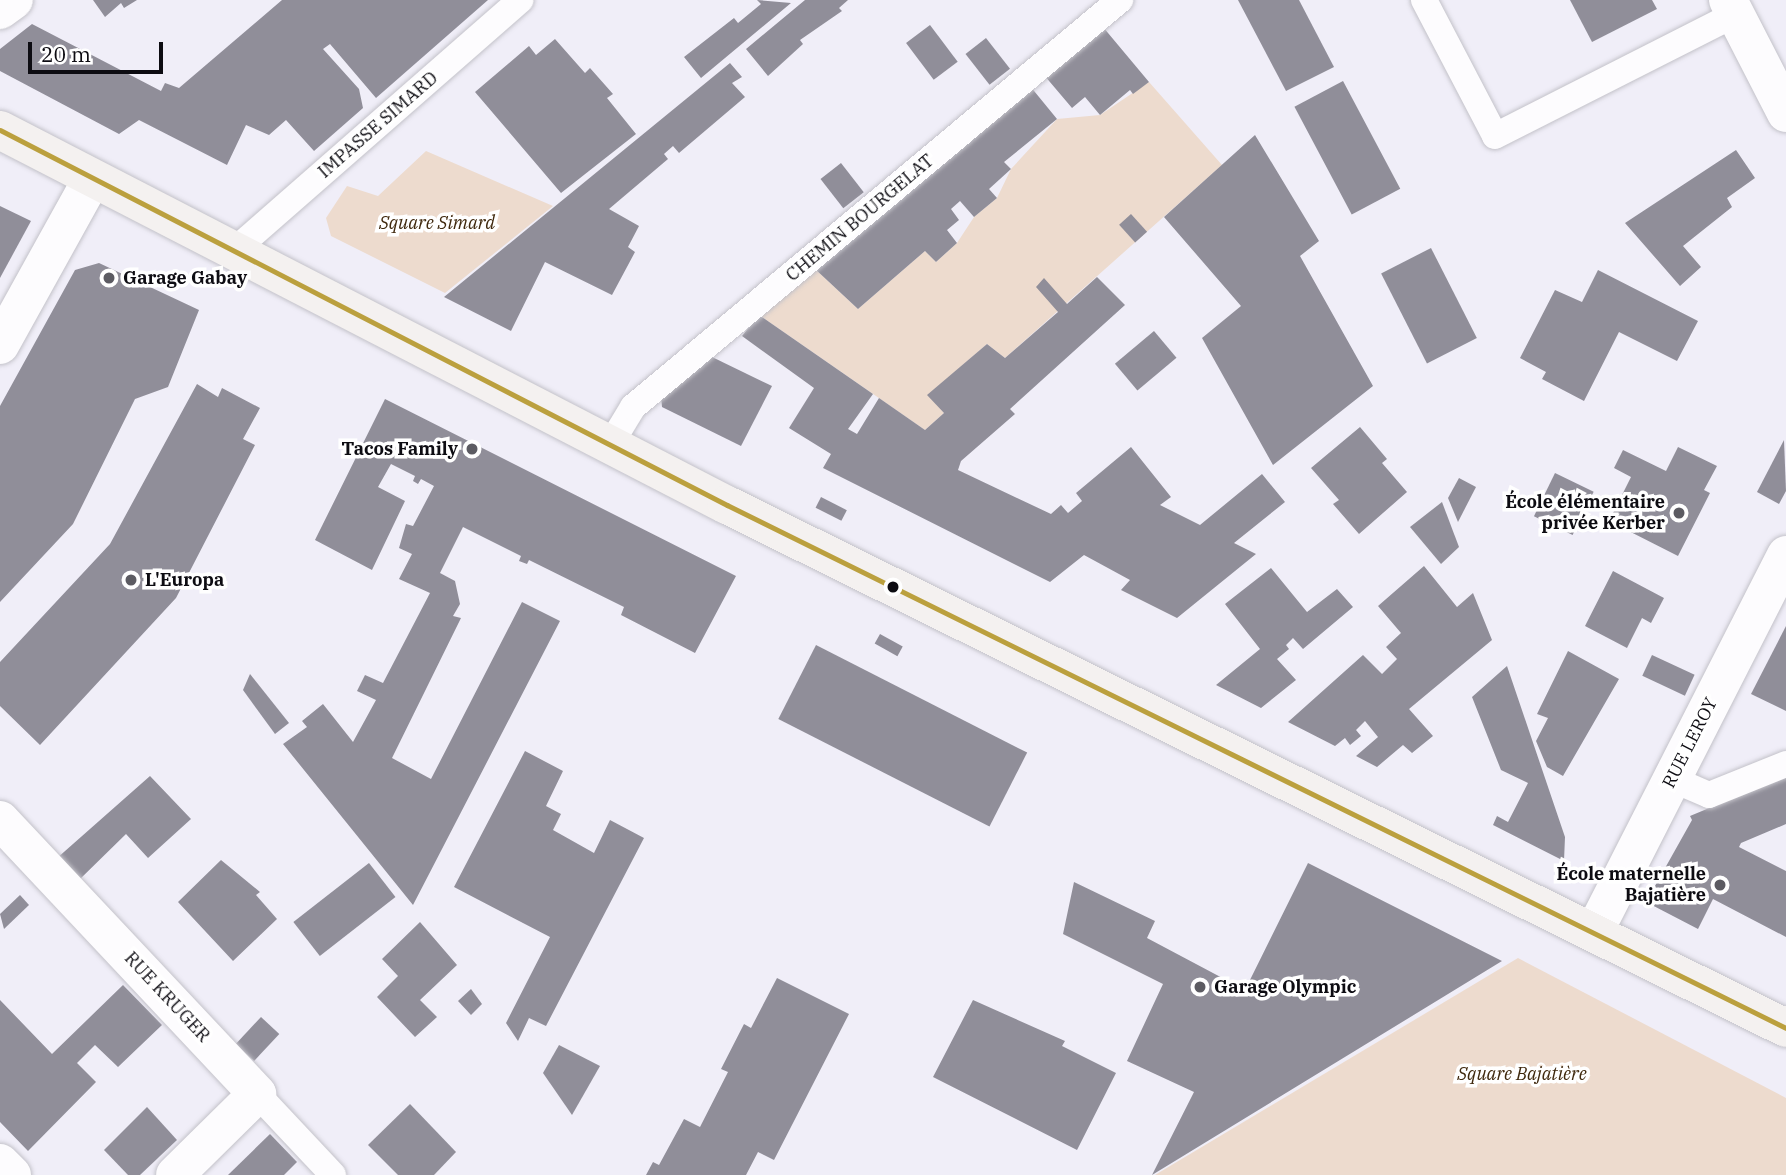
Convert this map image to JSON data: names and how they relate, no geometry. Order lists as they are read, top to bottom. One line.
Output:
{"streets":{"street":["RUE LEROY","RUE KRUGER"],"lane":["IMPASSE SIMARD","CHEMIN BOURGELAT"]},"parks":["Square Simard","Square Bajatière"],"places":["Garage Gabay","Tacos Family","École élémentaire privée Kerber","L'Europa","École maternelle Bajatière","Garage Olympic"],"scale_bar":"20 m"}
